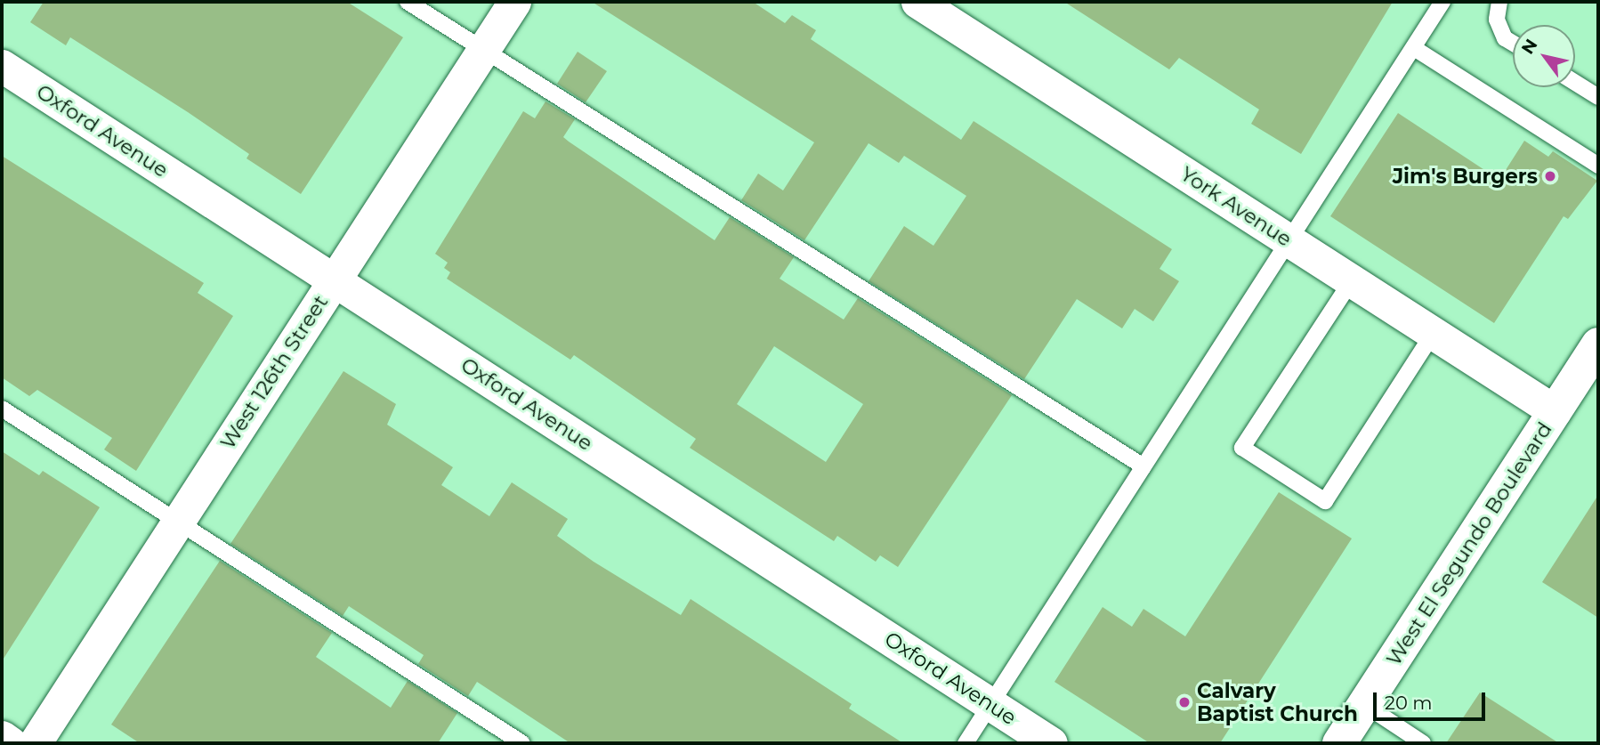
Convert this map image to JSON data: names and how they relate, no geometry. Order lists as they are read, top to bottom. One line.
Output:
{"streets":{"main road":["West El Segundo Boulevard"],"street":["Oxford Avenue","York Avenue","West 126th Street"]},"crossings":[["Oxford Avenue","West 126th Street"],["York Avenue","West El Segundo Boulevard"]],"places":["Jim's Burgers","Calvary Baptist Church"],"scale_bar":"20 m","north":"top left"}
